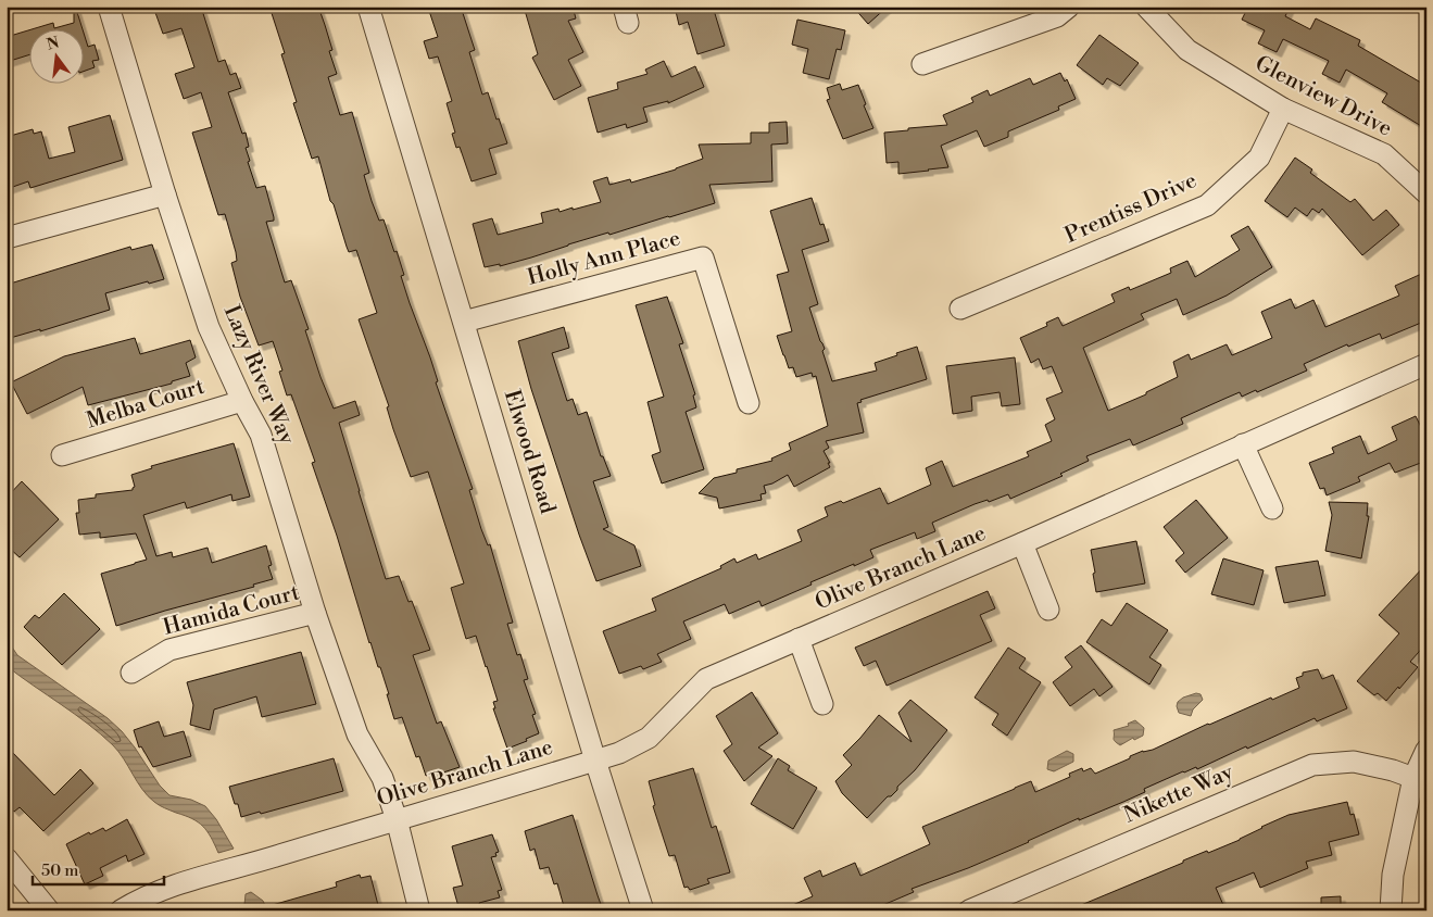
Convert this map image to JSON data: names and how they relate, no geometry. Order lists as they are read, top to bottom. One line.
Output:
{"streets":{"street":["Glenview Drive","Prentiss Drive","Holly Ann Place","Lazy River Way","Melba Court","Elwood Road","Olive Branch Lane","Hamida Court","Nikette Way"]},"crossings":[["Glenview Drive","Prentiss Drive"],["Holly Ann Place","Elwood Road"],["Lazy River Way","Melba Court"],["Lazy River Way","Olive Branch Lane"],["Lazy River Way","Hamida Court"],["Elwood Road","Olive Branch Lane"]],"scale_bar":"50 m","north":"top"}
